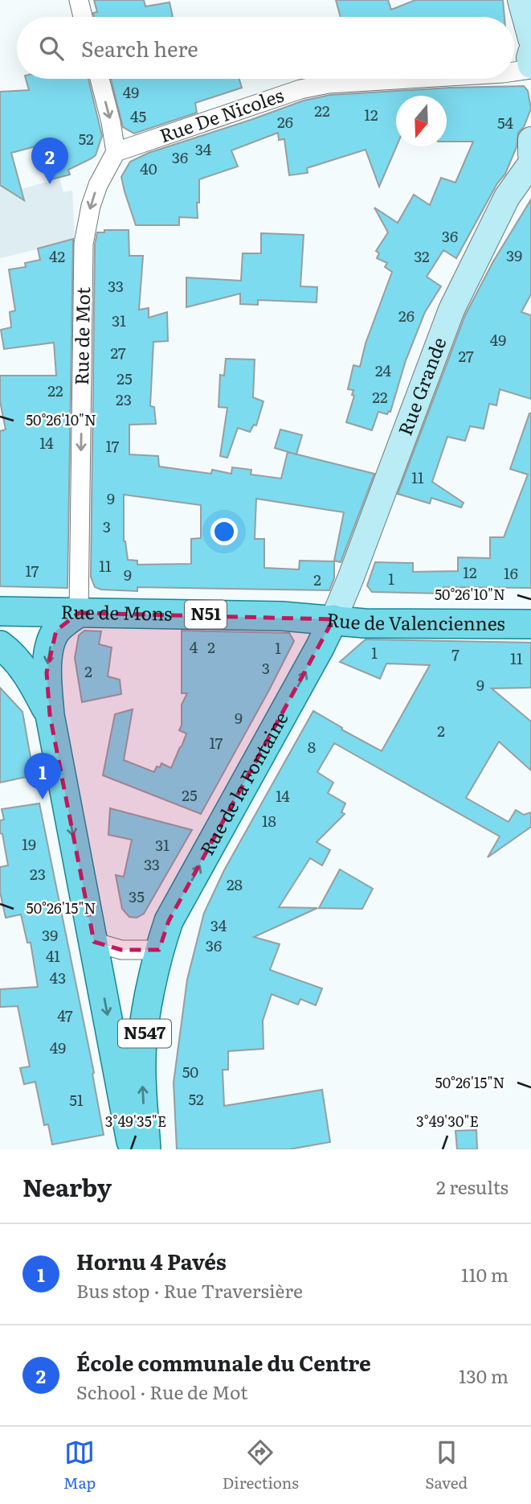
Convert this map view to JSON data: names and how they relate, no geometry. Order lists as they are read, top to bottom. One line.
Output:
{"streets":{"main road":["Rue de Mons","N51","Rue de Valenciennes","Rue de la Fontaine","N547"],"street":["Rue De Nicoles","Rue de Mot","Rue Grande"]},"crossings":[["Rue De Nicoles","Rue de Mot"],["Rue de Mot","Rue de Mons"],["Rue Grande","Rue de Mons"],["Rue Grande","Rue de Valenciennes"],["Rue Grande","Rue de la Fontaine"],["Rue de Mons","Rue de Valenciennes"],["Rue de Mons","Rue de la Fontaine"],["Rue de Valenciennes","Rue de la Fontaine"],["Rue de la Fontaine","N547"]],"one_way":["Rue de Mot","Rue de la Fontaine"],"house_numbers":["49","22","12","45","26","54","52","34","36","40","36","39","42","32","33","26","31","49","27","27","24","25","22","22","23","14","17","11","9","3","11","17","12","16","9","1","2","4","2","1","1","7","11","3","2","9","9","2","17","8","25","14","18","19","31","33","23","28","35","34","39","36","41","43","47","49","50","52","51"],"north":"bottom","page":{"search":"Search here","pins":["2","1"],"heading":["Nearby","2 results"],"list":[{"mark":"1","name":"Hornu 4 Pavés","note":"Bus stop · Rue Traversière","value":"110 m"},{"mark":"2","name":"École communale du Centre","note":"School · Rue de Mot","value":"130 m"}],"nav":["Map","Directions","Saved"]},"coordinates":["50°26'10\"N","50°26'15\"N","3°49'35\"E","3°49'30\"E"]}
